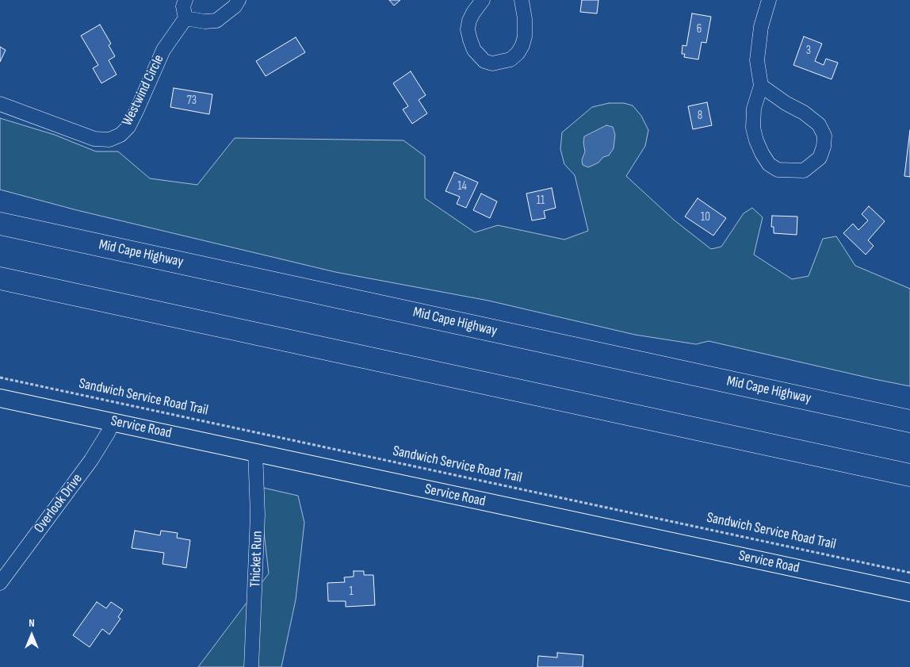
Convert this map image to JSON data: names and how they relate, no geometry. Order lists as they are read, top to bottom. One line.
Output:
{"streets":{"highway":["Mid Cape Highway"],"street":["Westwind Circle","Service Road","Overlook Drive","Thicket Run"],"path":["Sandwich Service Road Trail"]},"crossings":[["Service Road","Overlook Drive"],["Service Road","Thicket Run"]],"house_numbers":["6","3","73","8","14","11","10","1"],"north":"top"}
